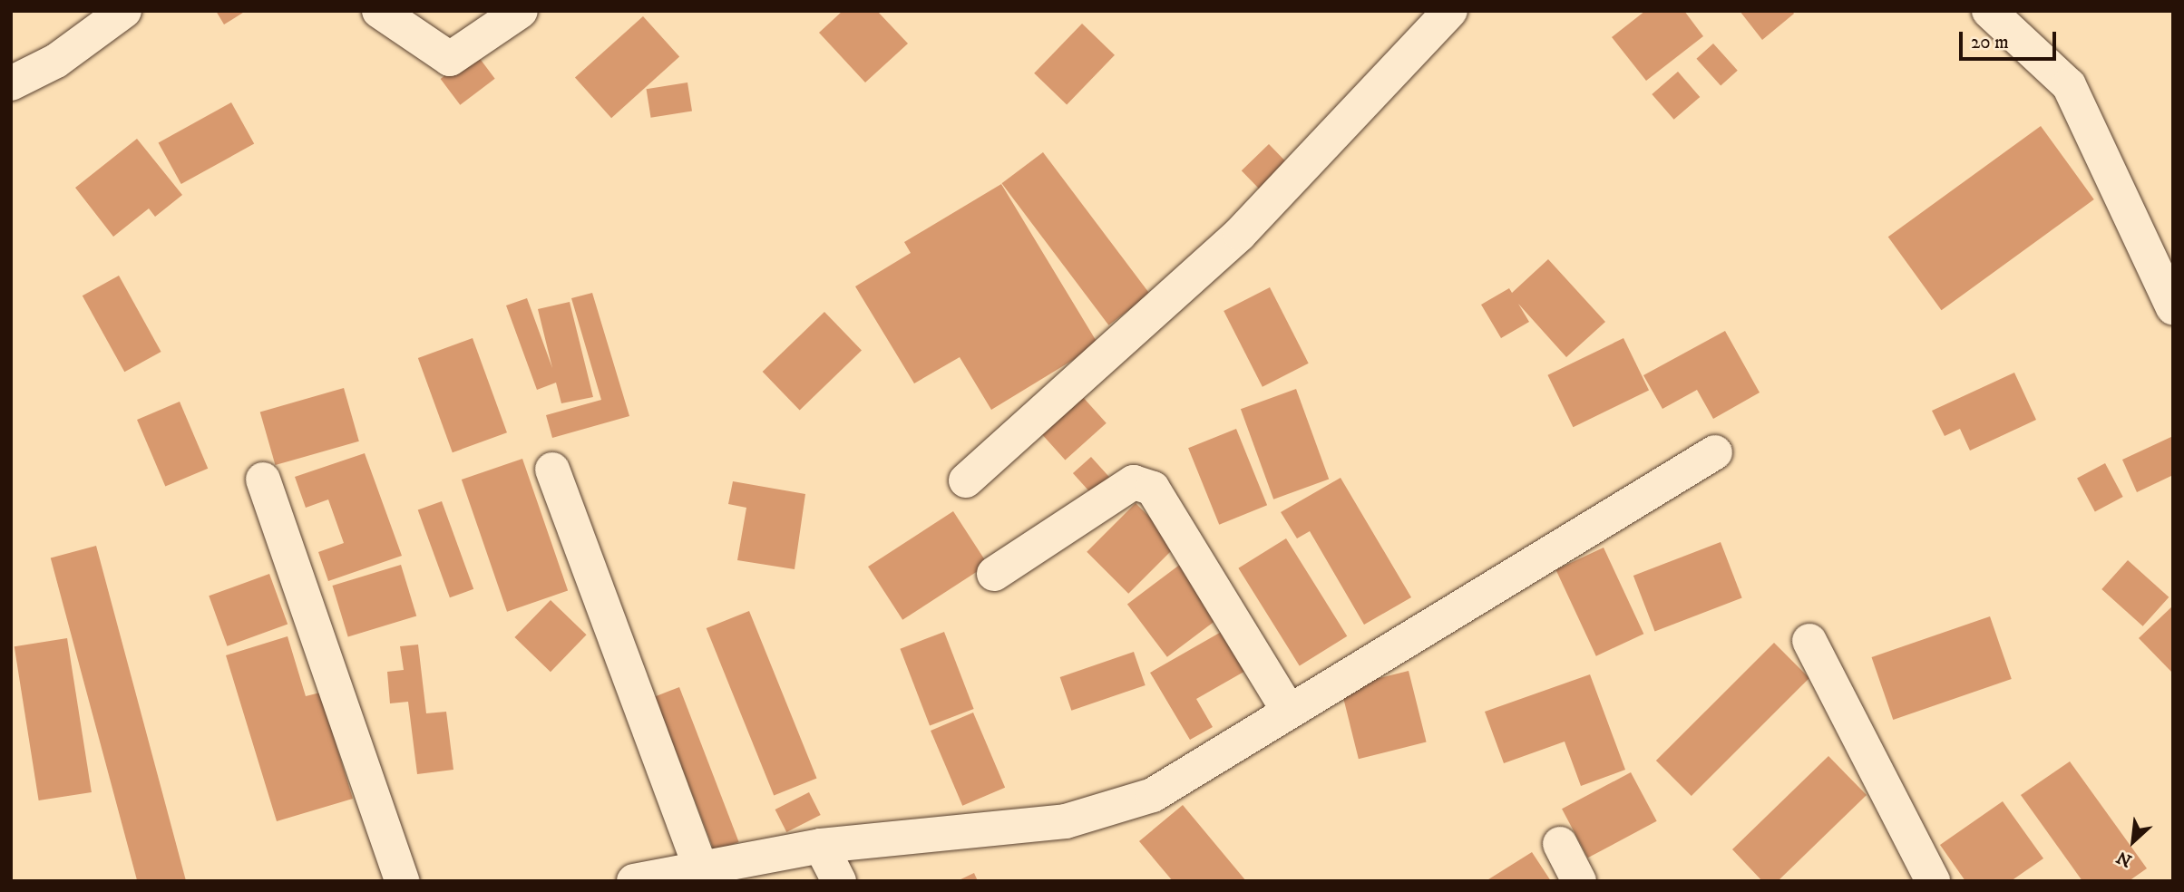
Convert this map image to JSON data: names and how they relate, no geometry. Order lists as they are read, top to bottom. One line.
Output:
{"scale_bar":"20 m","north":"bottom left"}
